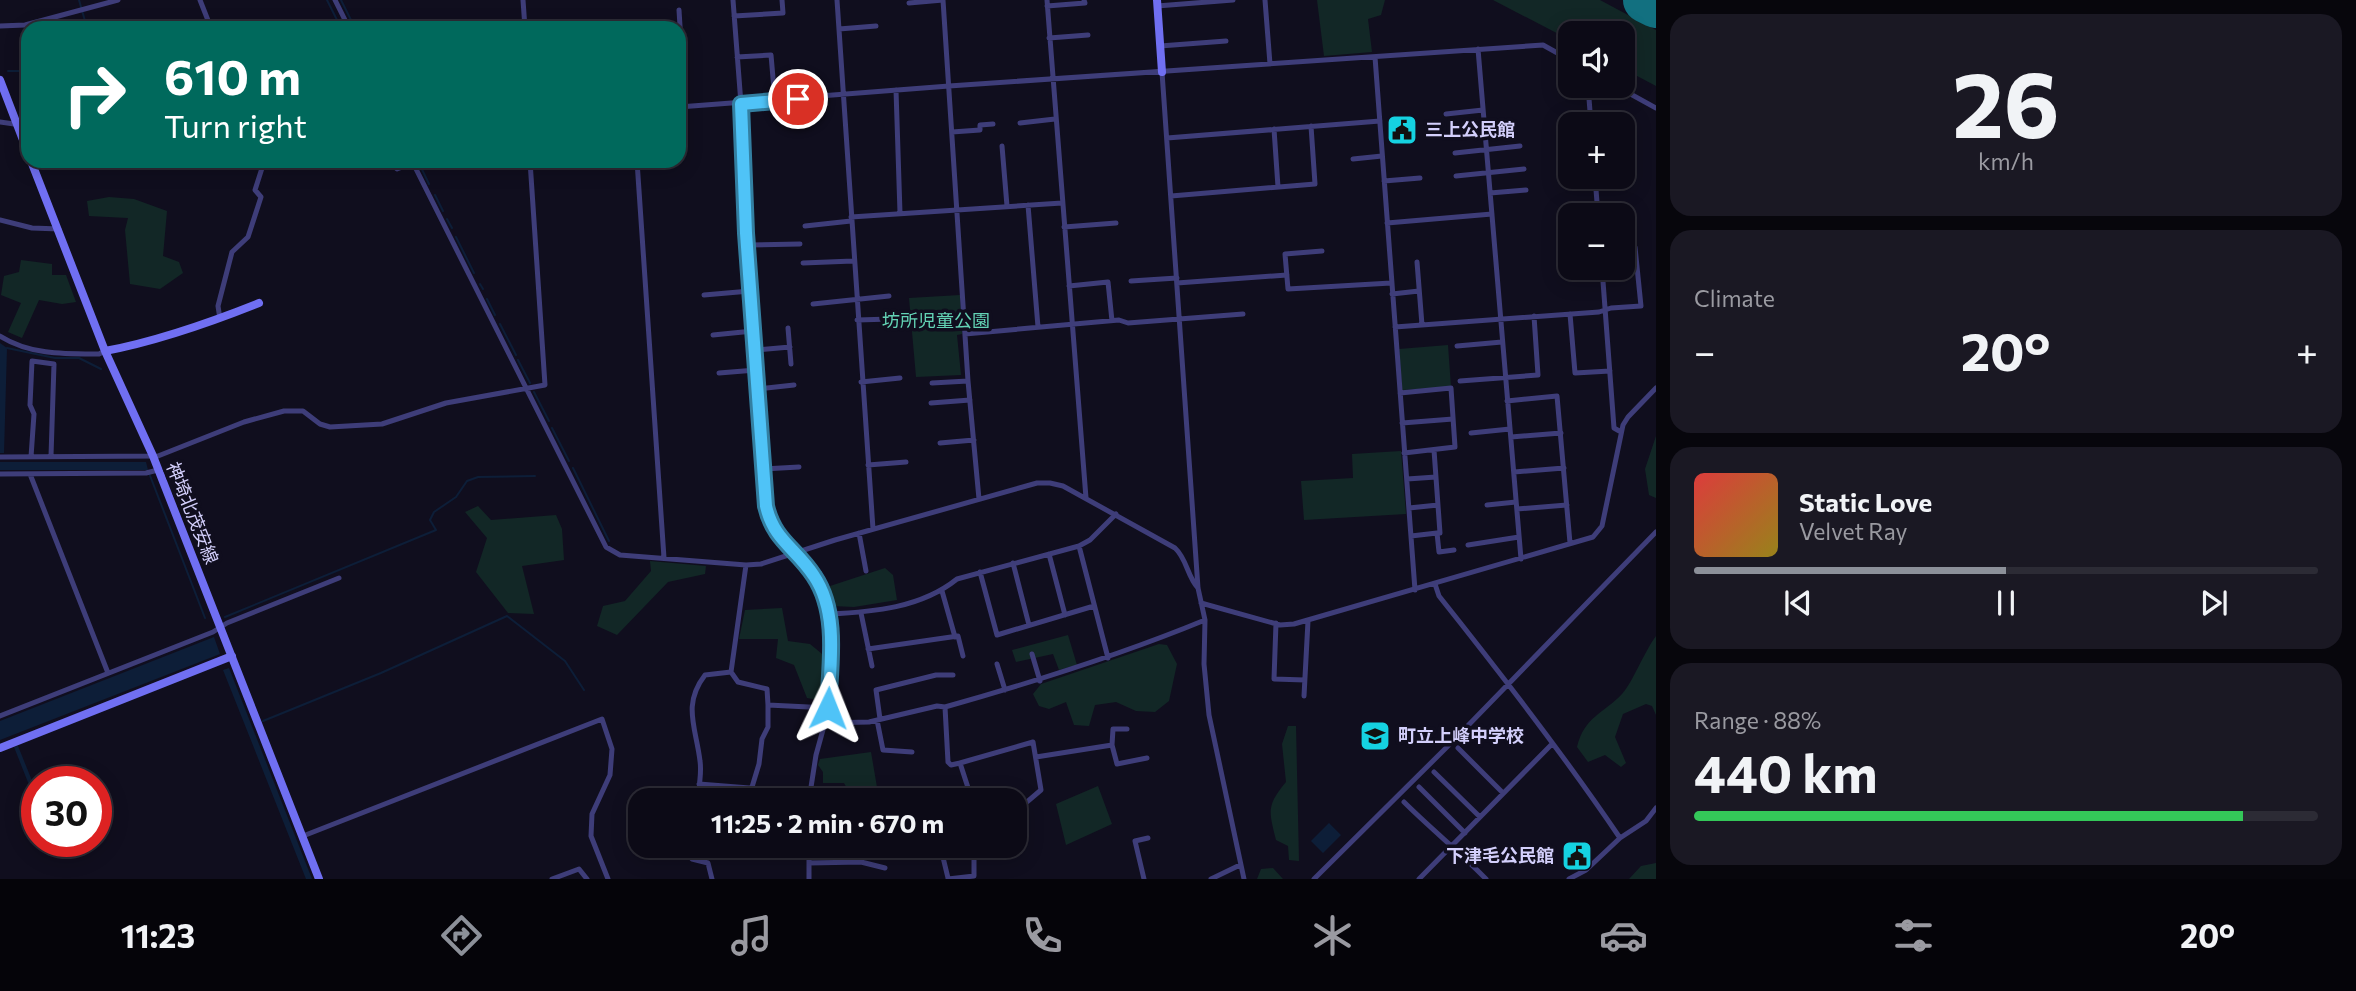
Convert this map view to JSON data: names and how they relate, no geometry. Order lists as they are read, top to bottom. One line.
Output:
{"streets":{"street":["神埼北茂安線"]},"parks":["坊所児童公園"],"places":{"public building":["三上公民館","下津毛公民館"],"school or university":["町立上峰中学校"]},"page":{"tile":[["26","km/h"],"Climate",["Range · 88%","440 km"]],"map_buttons":["+","−"],"turn":["610 m","Turn right"],"heat":["−","20°","+"],"song":["Static Love","Velvet Ray"],"limit":"30","trip":"11:25 · 2 min · 670 m","tabs":["11:23","20°"]}}
